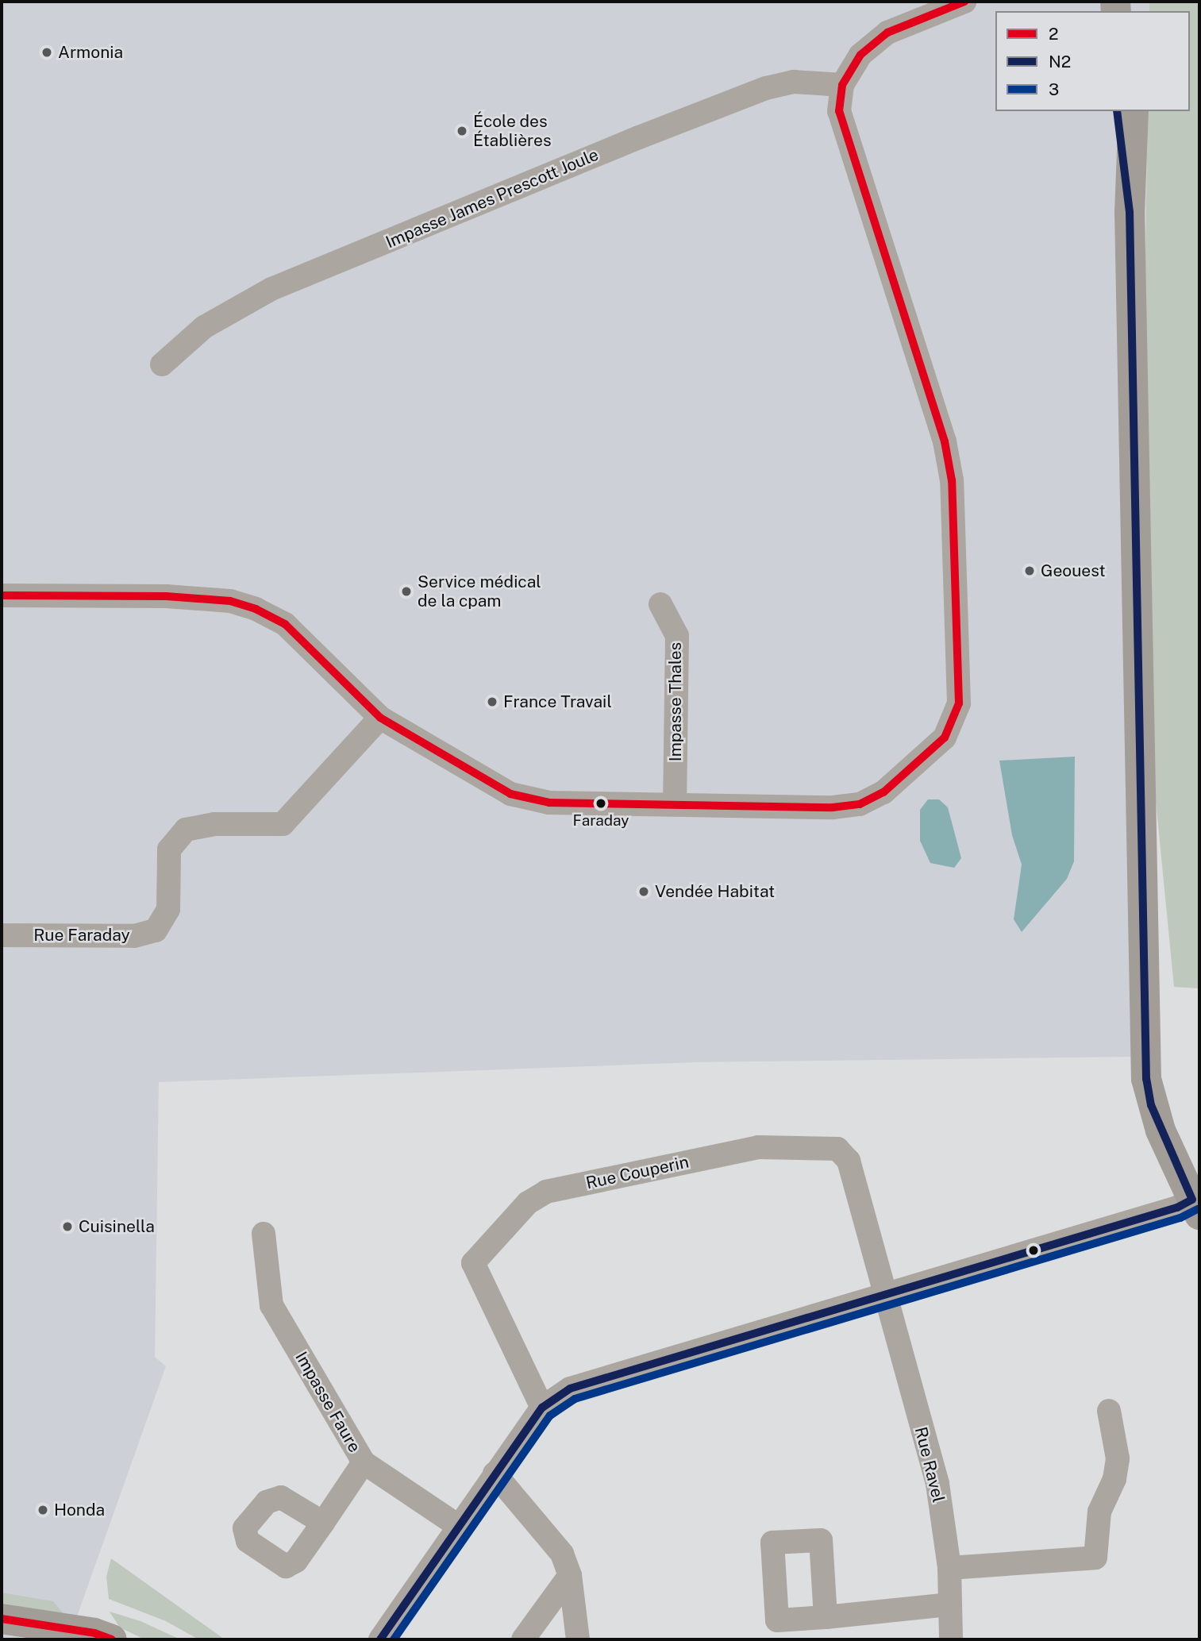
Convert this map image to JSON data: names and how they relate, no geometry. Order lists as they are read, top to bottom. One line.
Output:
{"streets":{"street":["Impasse James Prescott Joule","Impasse Thales","Rue Faraday","Rue Couperin","Impasse Faure","Rue Ravel"]},"crossings":[["Rue Couperin","Rue Ravel"]],"places":["Armonia","École des Établières","Geouest","Service médical de la cpam","France Travail","Faraday","Vendée Habitat","Cuisinella","Honda"],"lines":["transit line 2","transit line N2","transit line 3"],"legend":["2","N2","3"]}
